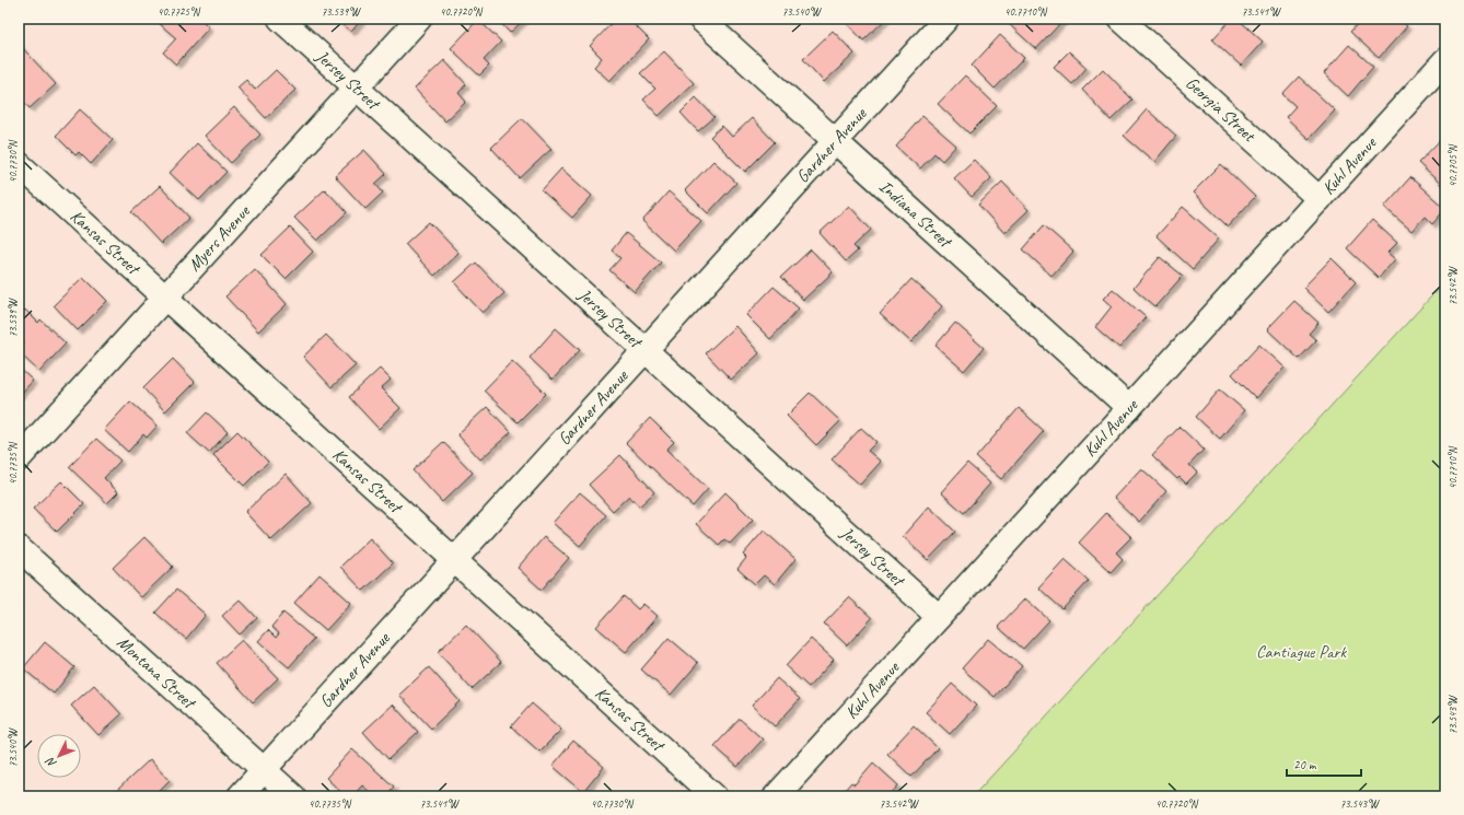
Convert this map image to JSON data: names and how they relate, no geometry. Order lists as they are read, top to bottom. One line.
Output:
{"streets":{"street":["Jersey Street","Georgia Street","Gardner Avenue","Kuhl Avenue","Indiana Street","Myers Avenue","Kansas Street","Montana Street"]},"crossings":[["Jersey Street","Gardner Avenue"],["Jersey Street","Kuhl Avenue"],["Jersey Street","Myers Avenue"],["Georgia Street","Kuhl Avenue"],["Gardner Avenue","Indiana Street"],["Gardner Avenue","Kansas Street"],["Gardner Avenue","Montana Street"],["Kuhl Avenue","Indiana Street"],["Myers Avenue","Kansas Street"]],"parks":["Cantiague Park"],"scale_bar":"20 m","north":"bottom left","coordinates":["40.7725°N","73.539°W","40.7720°N","73.540°W","40.7710°N","73.541°W","40.7730°N","40.7705°N","73.542°W","40.7735°N","73.543°W"]}
